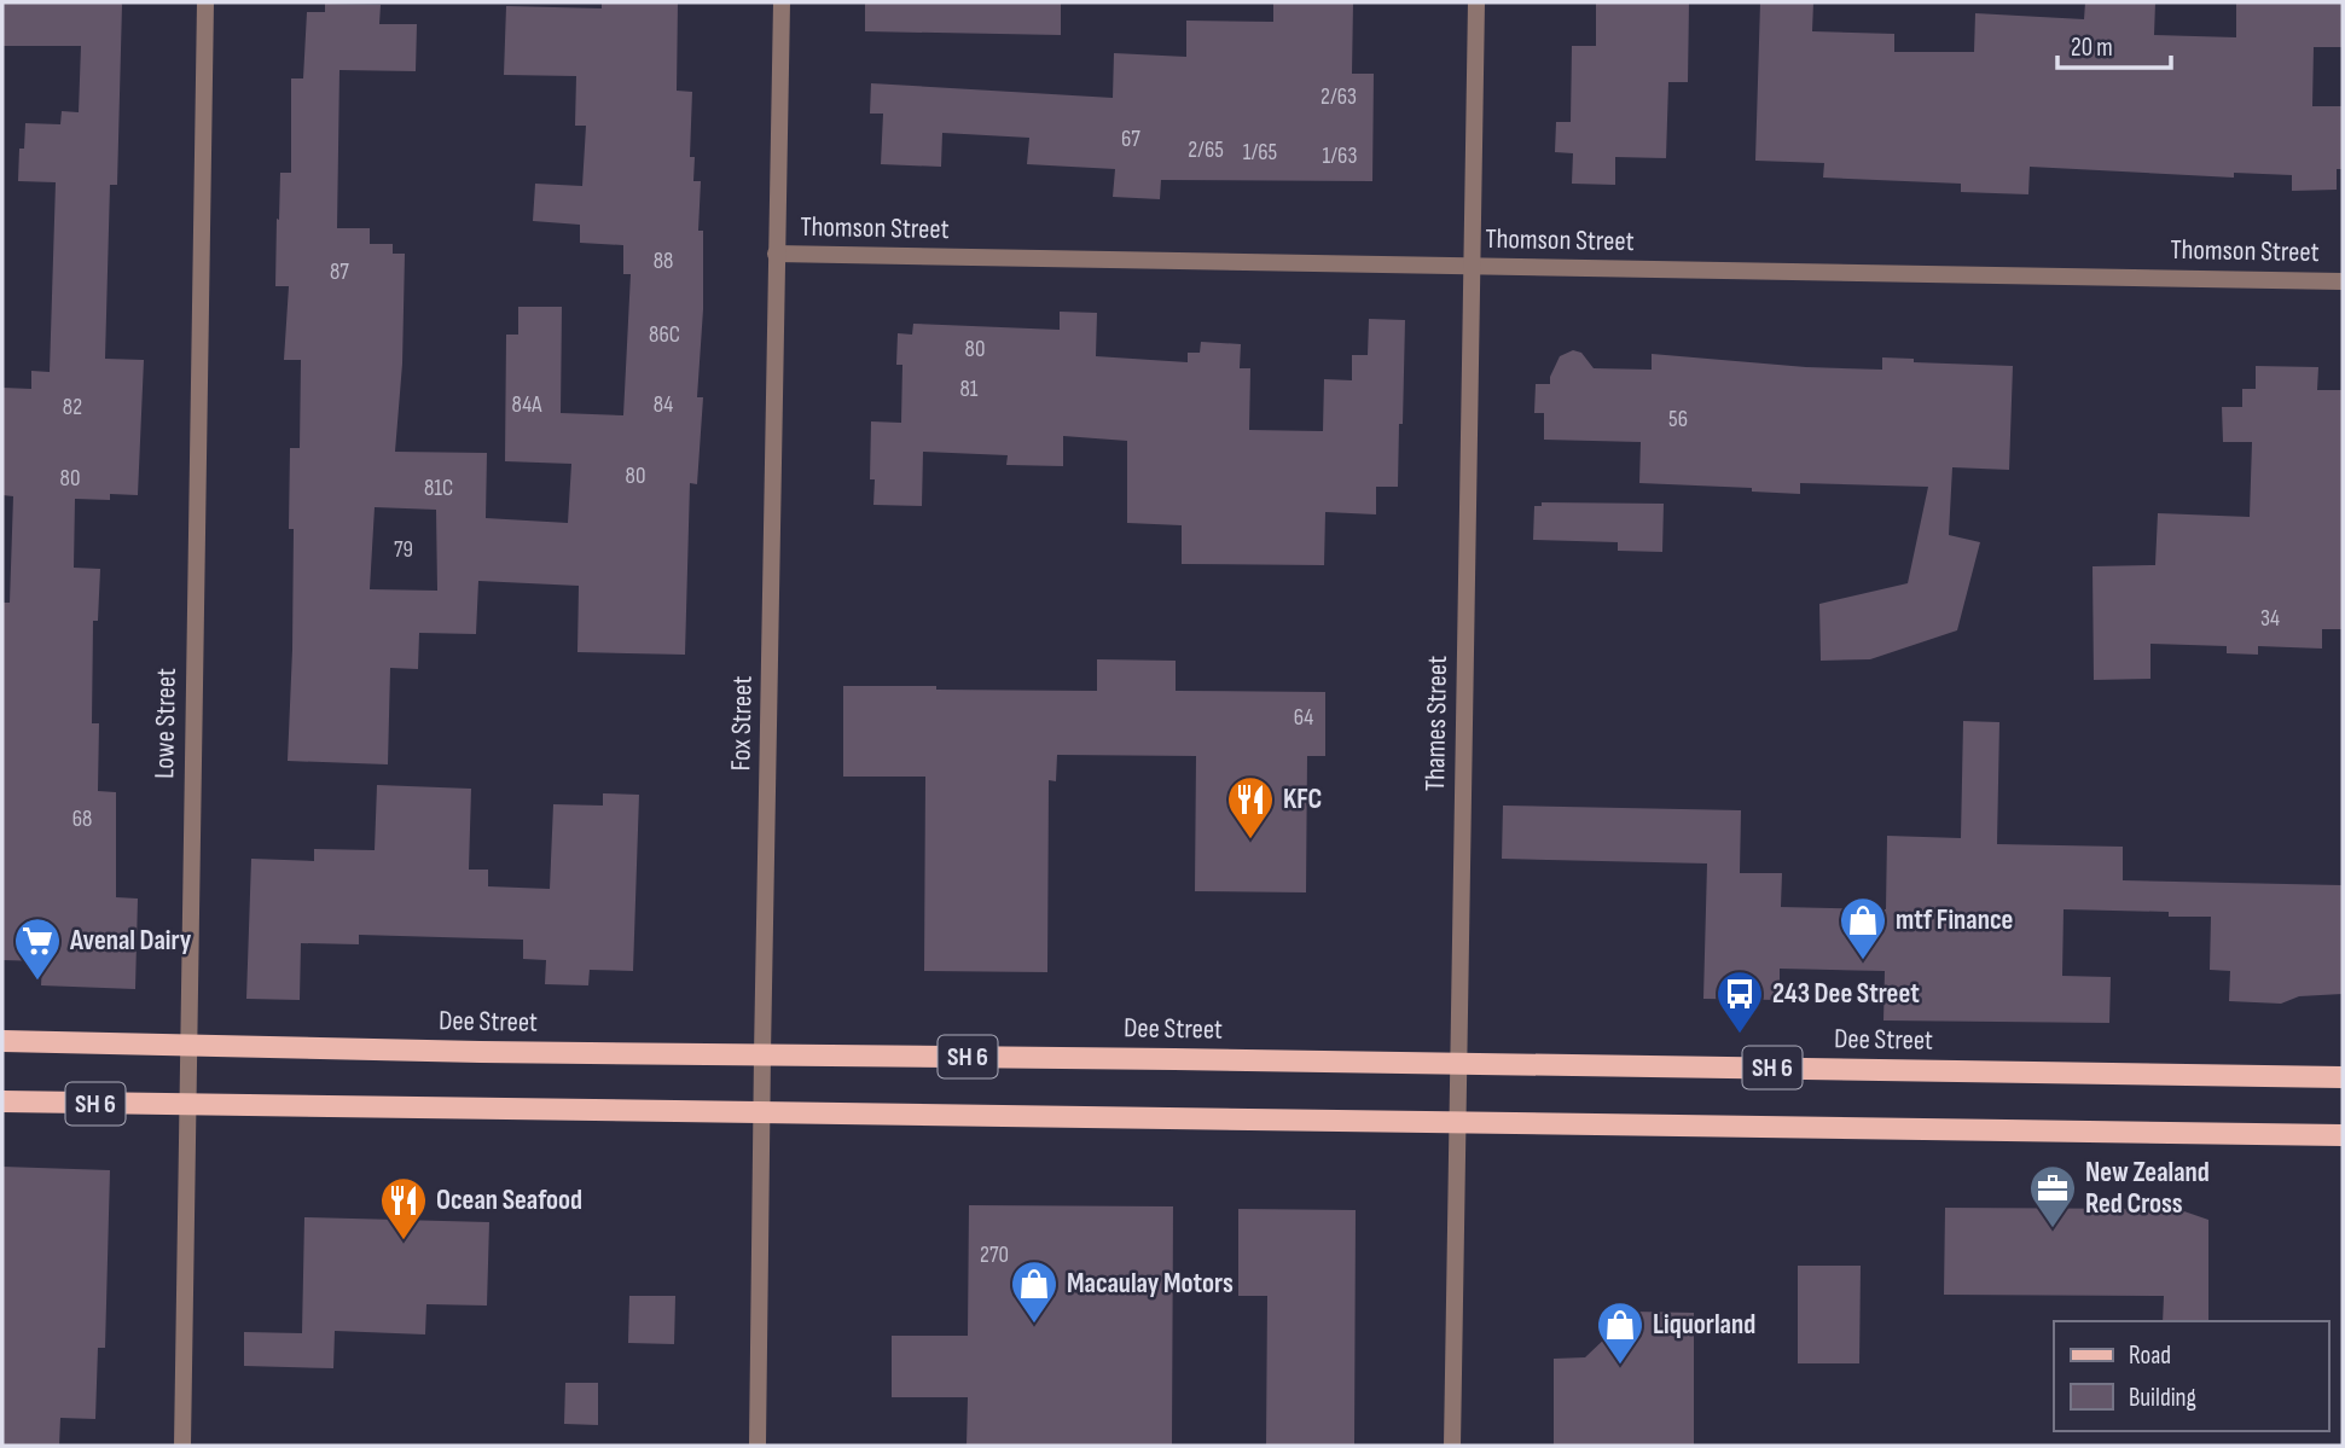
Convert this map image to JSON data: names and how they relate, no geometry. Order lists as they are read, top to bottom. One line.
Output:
{"streets":{"main road":["Dee Street","SH 6"],"street":["Thomson Street","Lowe Street","Fox Street","Thames Street"]},"crossings":[["Thomson Street","Fox Street"],["Thomson Street","Thames Street"],["Lowe Street","Dee Street"],["Lowe Street","SH 6"],["Fox Street","Dee Street"],["Fox Street","SH 6"],["Thames Street","Dee Street"],["Thames Street","SH 6"]],"places":{"restaurant":["KFC","Ocean Seafood"],"shop":["mtf Finance","Macaulay Motors","Liquorland"],"supermarket":["Avenal Dairy"],"bus stop":["243 Dee Street"],"office":["New Zealand Red Cross"]},"house_numbers":["2/63","67","2/65","1/65","1/63","88","87","86C","80","81","84A","84","82","56","80","80","81C","79","34","64","68","270"],"legend":["Road","Building"],"scale_bar":"20 m"}
